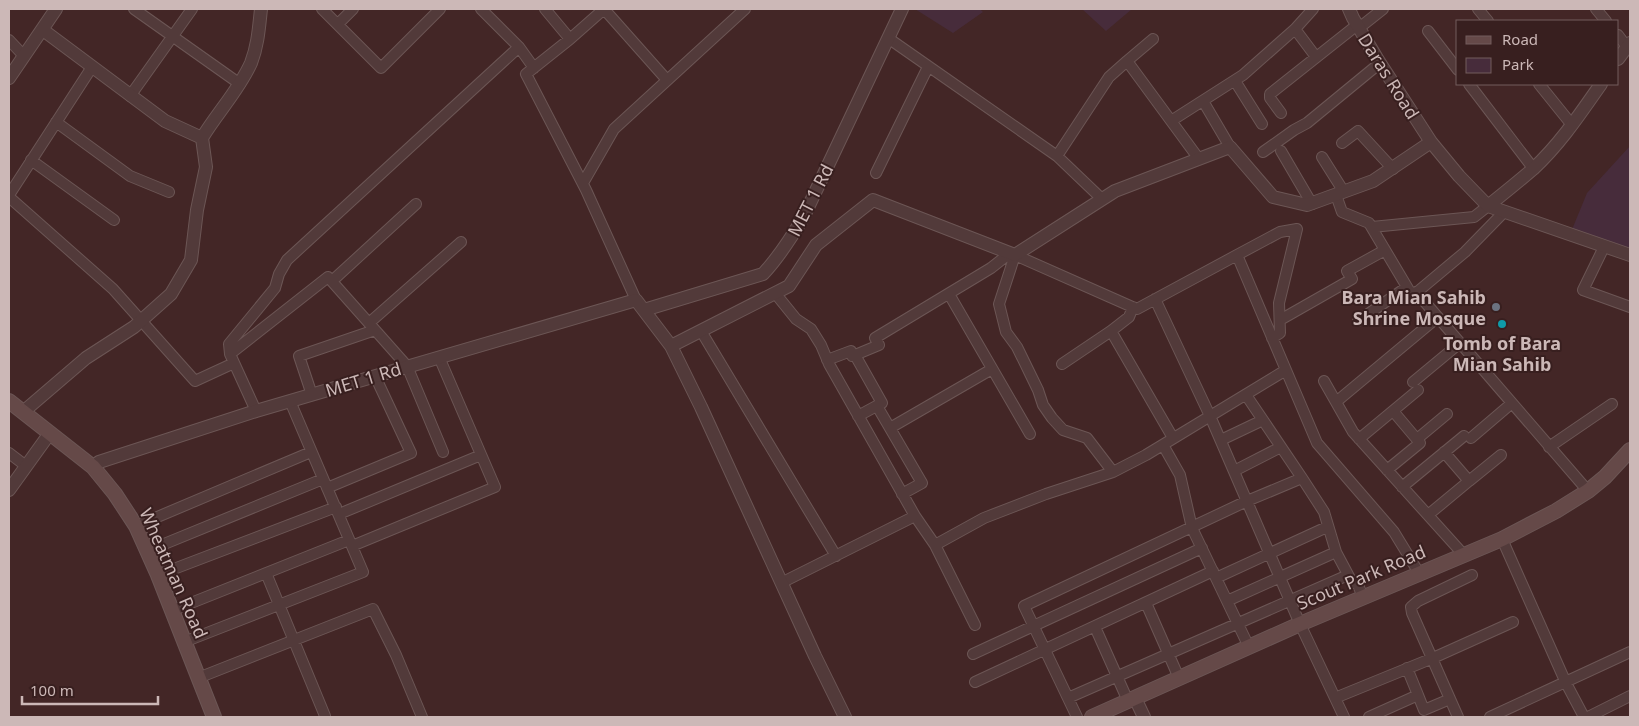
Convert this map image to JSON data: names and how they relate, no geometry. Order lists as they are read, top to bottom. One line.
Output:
{"streets":{"main road":["Wheatman Road","Scout Park Road"],"street":["Daras Road","MET 1 Rd"]},"crossings":[["MET 1 Rd","Wheatman Road"]],"places":["Bara Mian Sahib Shrine Mosque","Tomb of Bara Mian Sahib"],"legend":["Road","Park"],"scale_bar":"100 m"}
